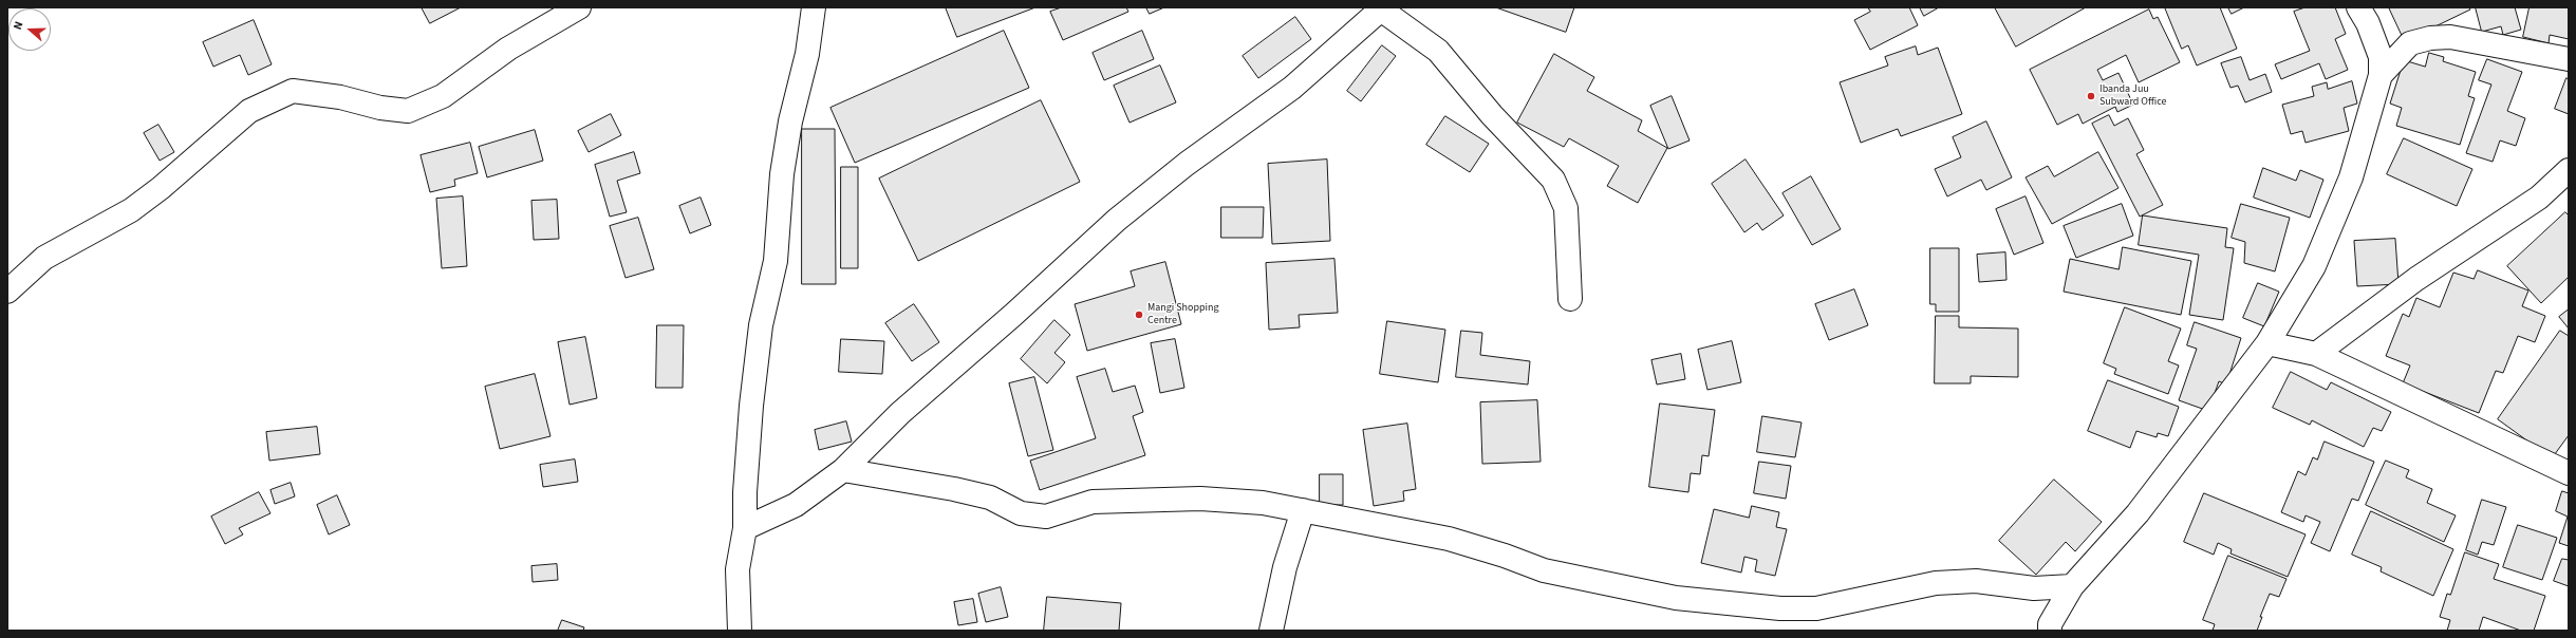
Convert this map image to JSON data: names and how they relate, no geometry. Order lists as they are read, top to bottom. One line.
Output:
{"places":["Ibanda Juu Subward Office","Mangi Shopping Centre"],"north":"left"}
